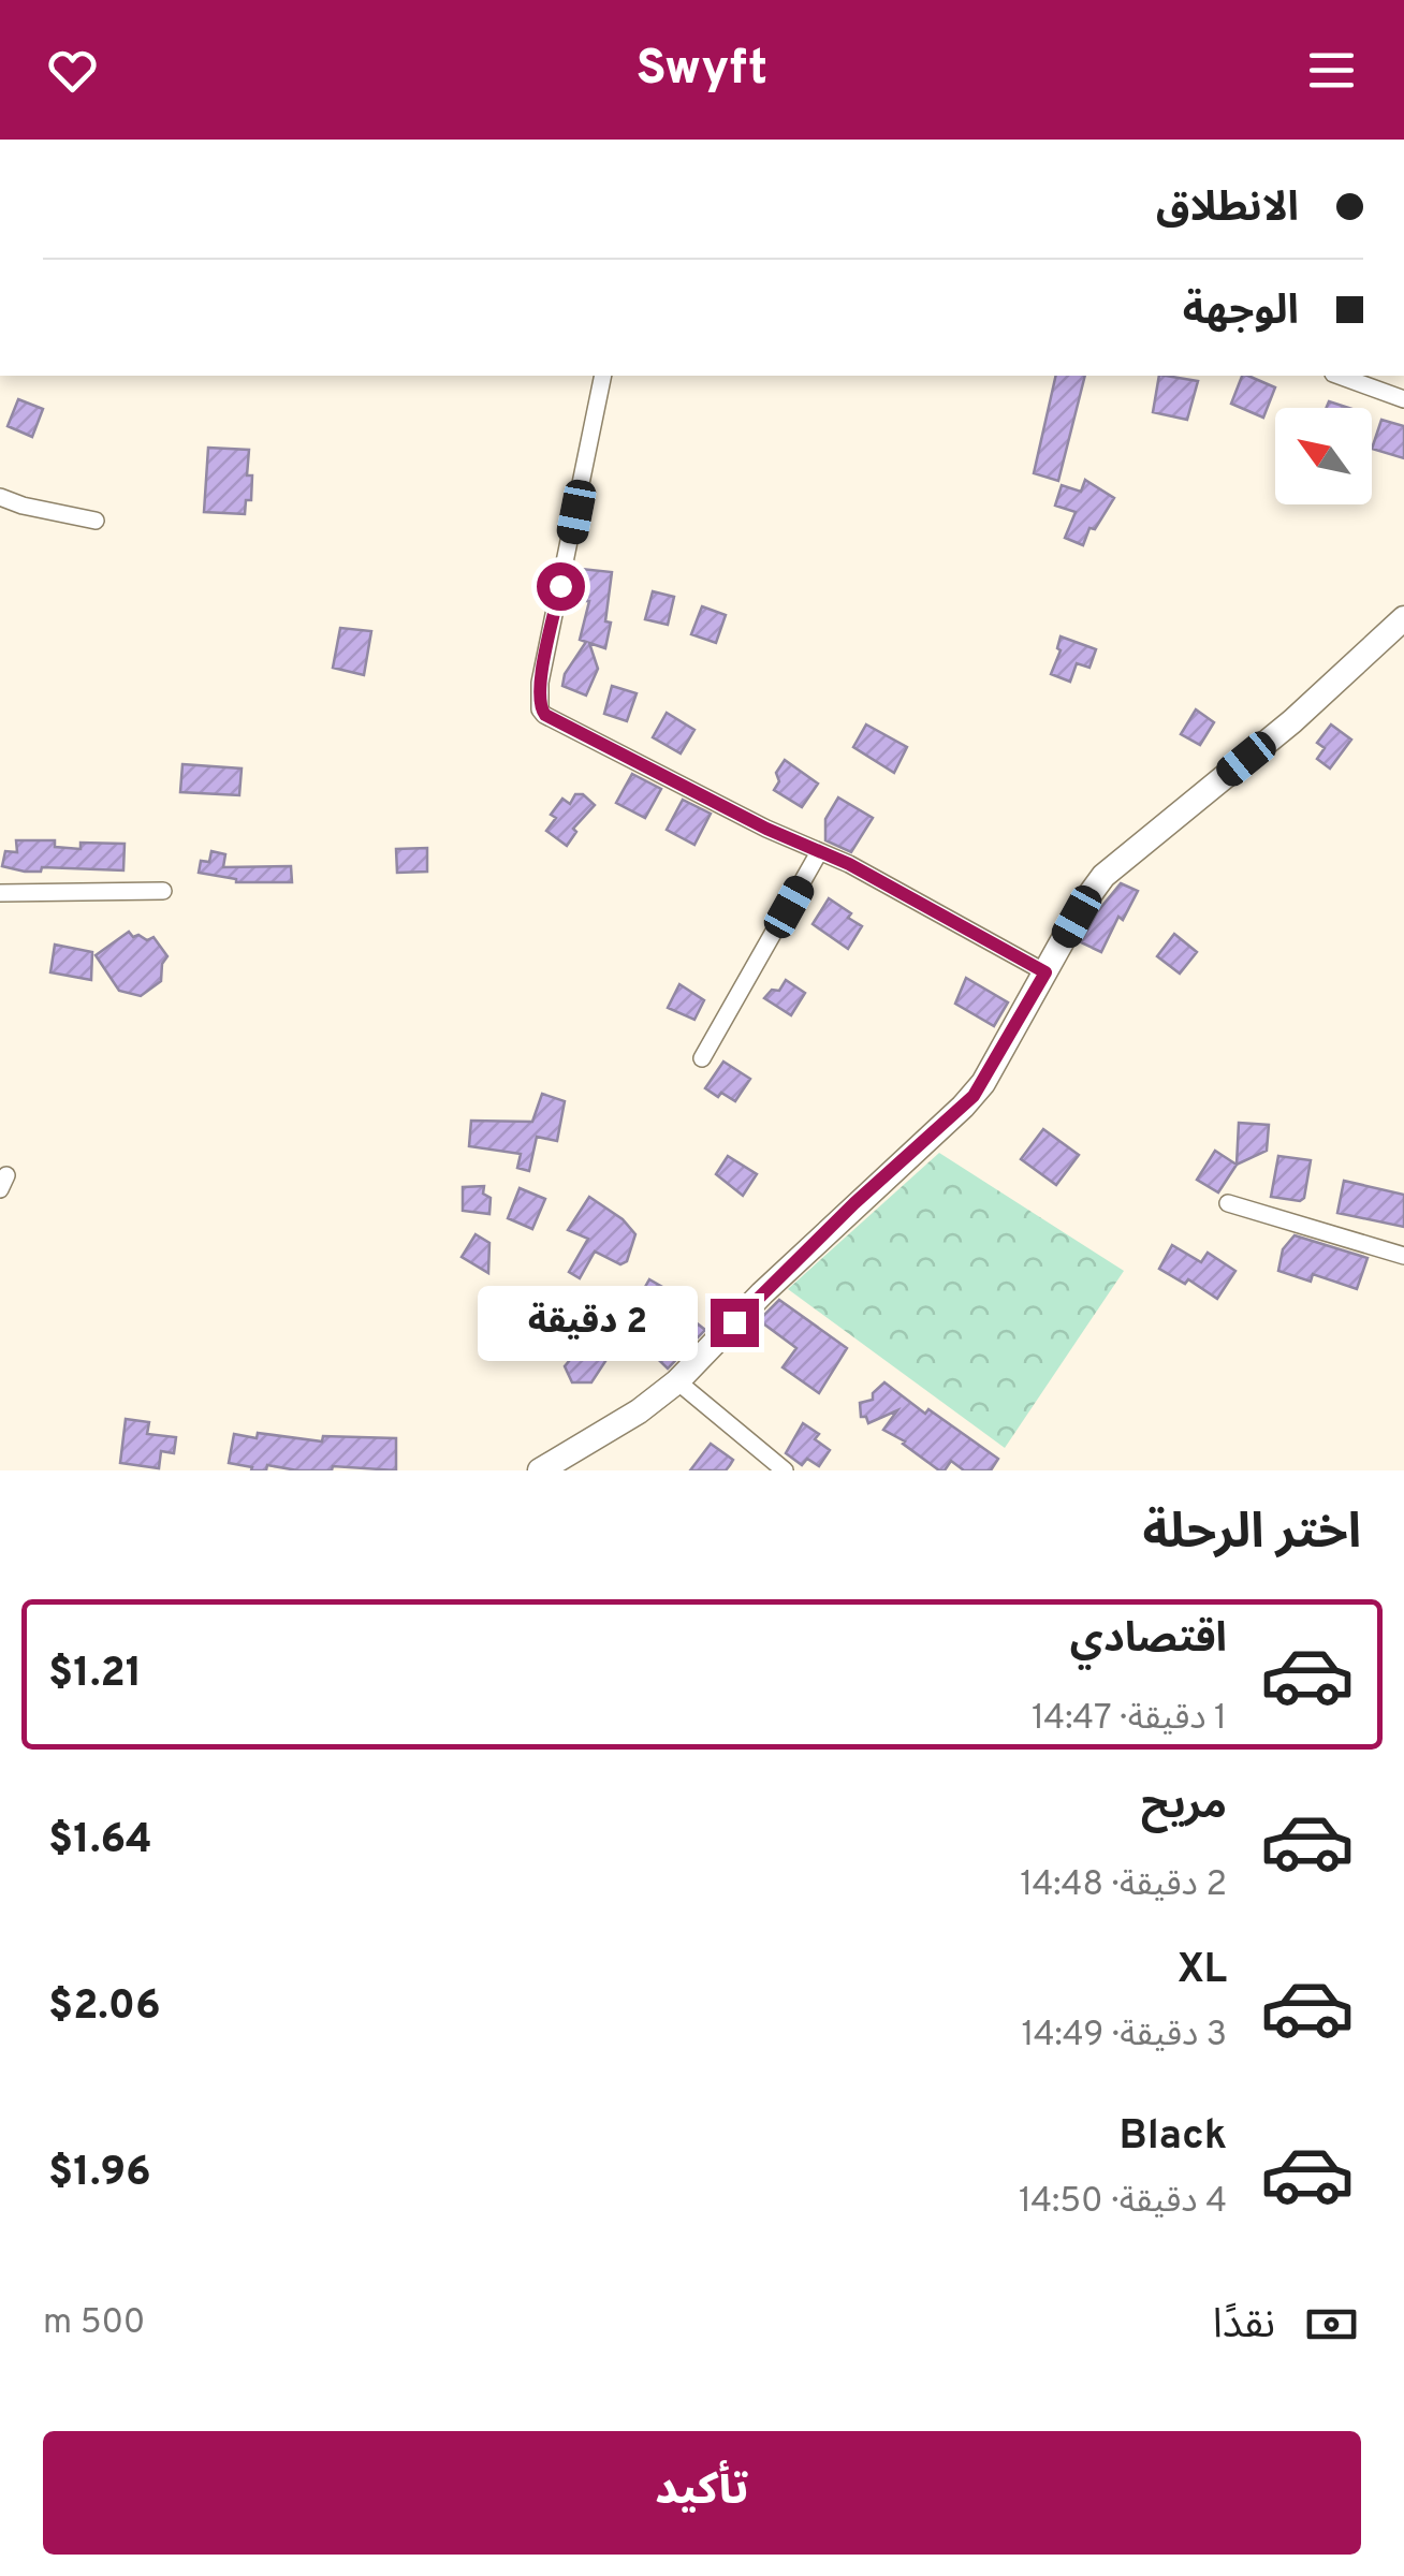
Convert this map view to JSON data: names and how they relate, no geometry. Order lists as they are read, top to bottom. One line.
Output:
{"north":"top left","page":{"header":"Swyft","banner":["الانطلاق","الوجهة"],"bubble":"2 دقيقة","heading":"اختر الرحلة","list":[{"name":"اقتصادي","note":"1 دقيقة · 14:47","value":"$1.21"},{"name":"مريح","note":"2 دقيقة · 14:48","value":"$1.64"},{"name":"XL","note":"3 دقيقة · 14:49","value":"$2.06"},{"name":"Black","note":"4 دقيقة · 14:50","value":"$1.96"}],"pay":["نقدًا","500 m"],"buttons":"تأكيد"}}
